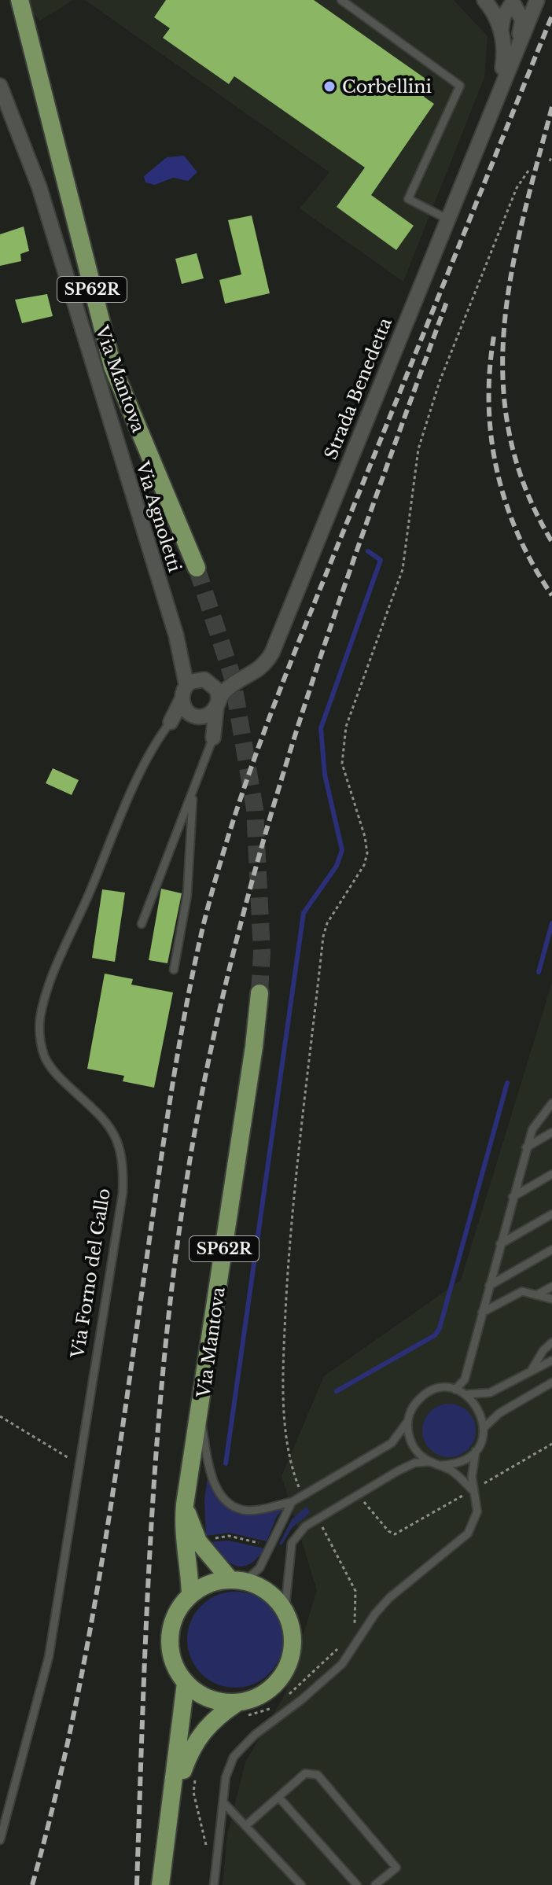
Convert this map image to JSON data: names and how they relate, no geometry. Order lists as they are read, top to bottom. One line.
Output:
{"streets":{"main road":["SP62R","Via Mantova"],"street":["Strada Benedetta","Via Agnoletti","Via Forno del Gallo"]},"crossings":[["Strada Benedetta","Via Agnoletti"],["Via Agnoletti","Via Forno del Gallo"]],"places":["Corbellini"]}
